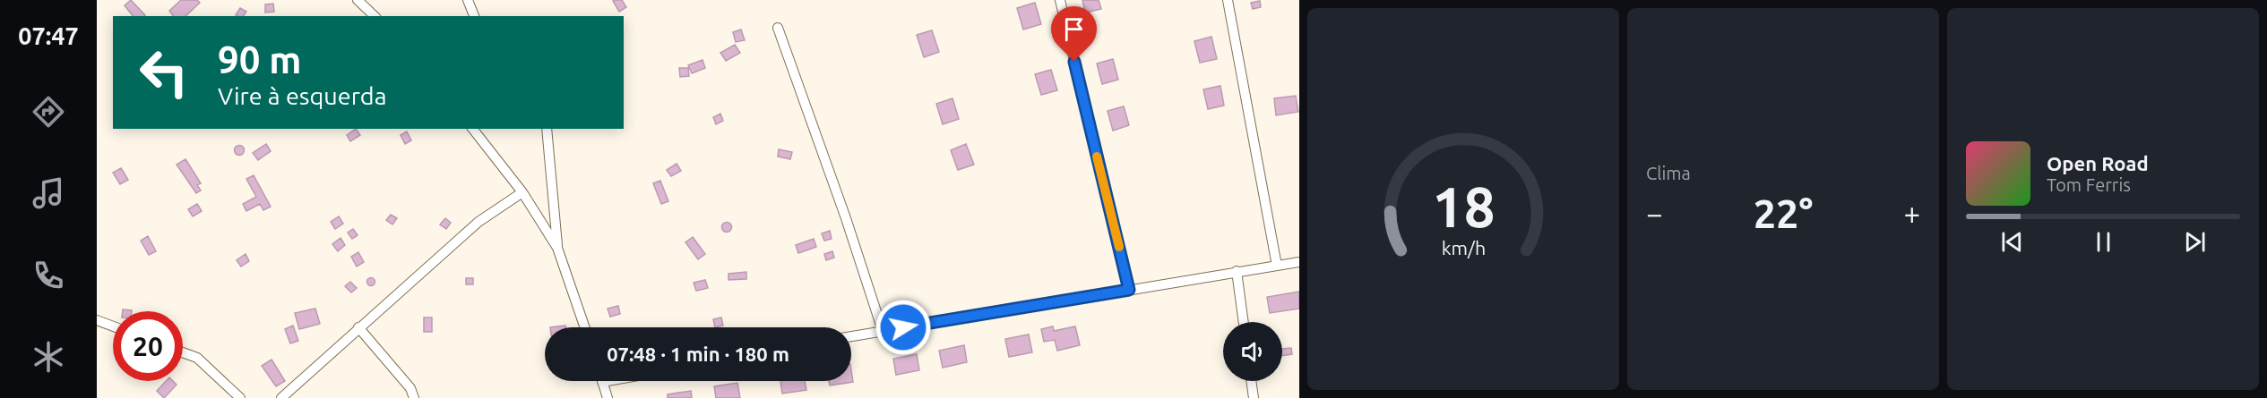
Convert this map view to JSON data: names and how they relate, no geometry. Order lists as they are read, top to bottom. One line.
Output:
{"page":{"tabs":"07:47","tile":"Clima","turn":["90 m","Vire à esquerda"],"song":["Open Road","Tom Ferris"],"heat":["−","22°","+"],"limit":"20","trip":"07:48 · 1 min · 180 m","gauge":["18","km/h"]}}
